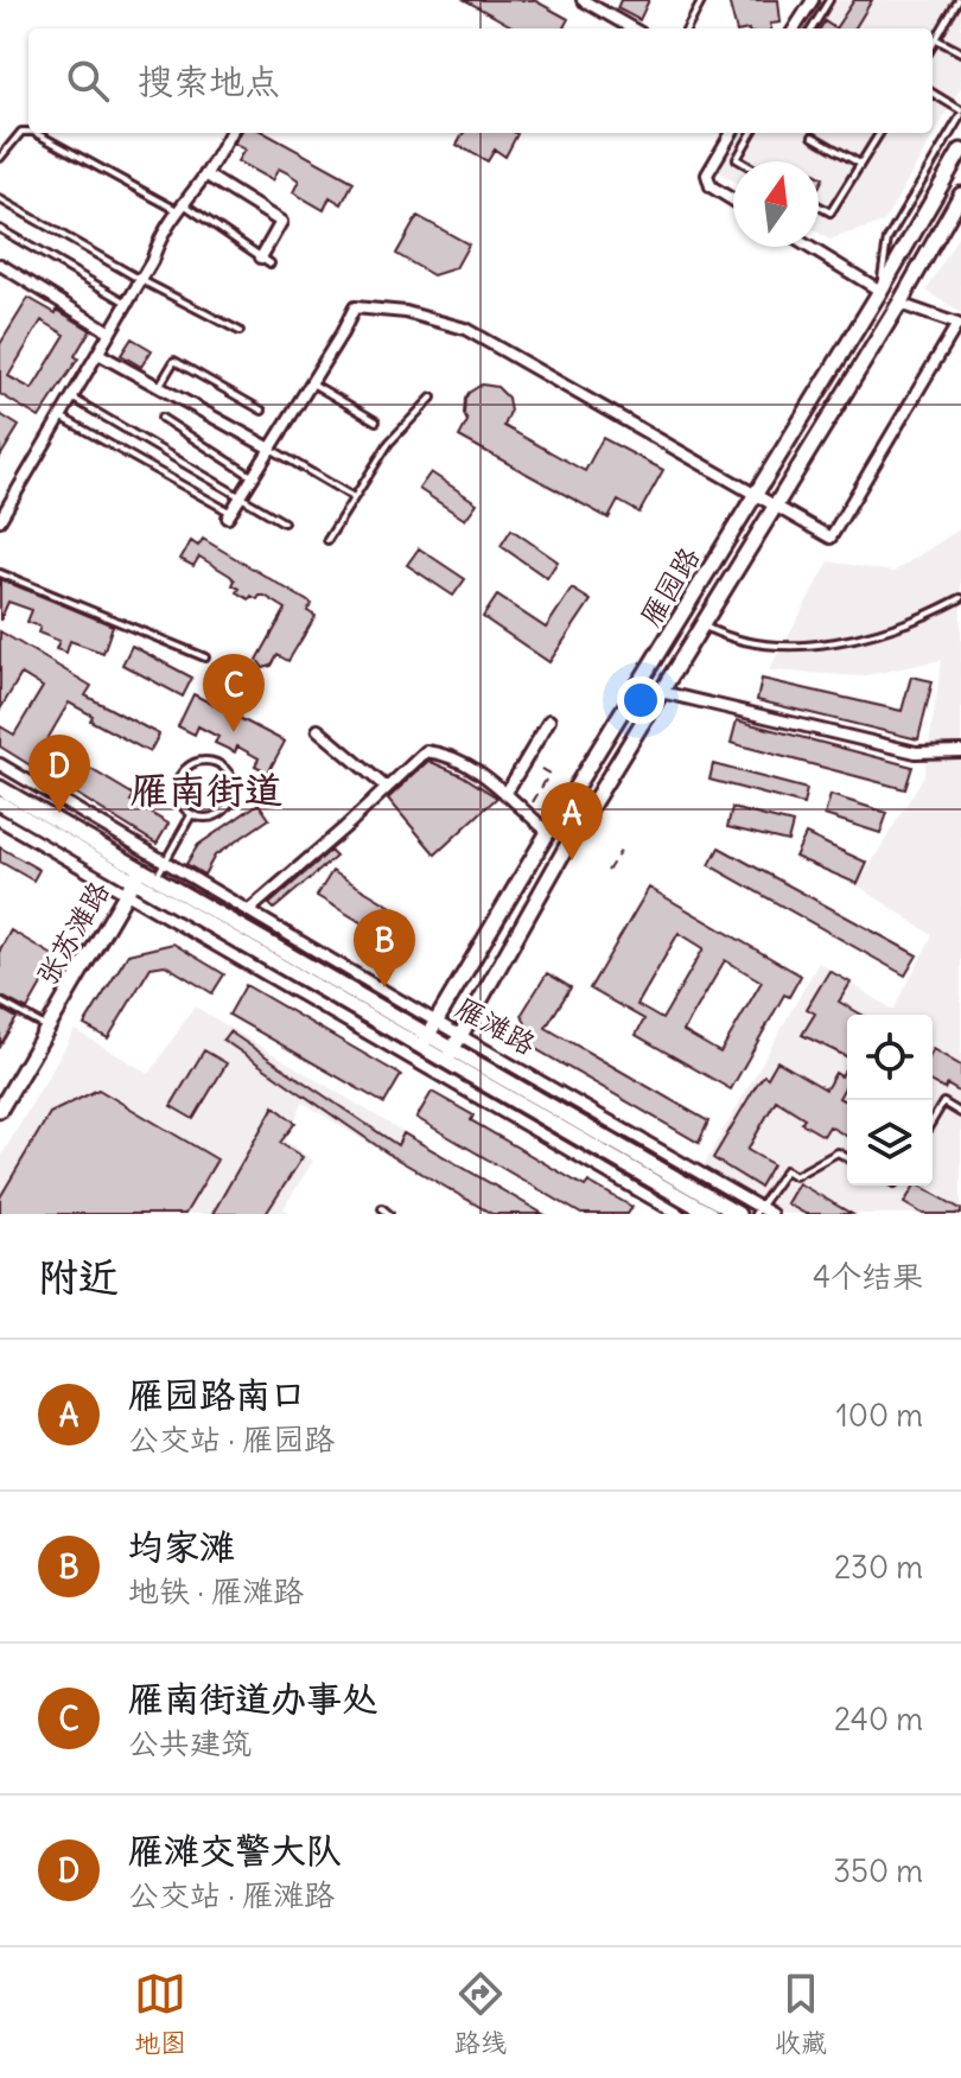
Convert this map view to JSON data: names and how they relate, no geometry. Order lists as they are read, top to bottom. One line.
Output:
{"streets":{"main road":["雁园路","张苏滩路","雁滩路"]},"crossings":[["雁园路","雁滩路"],["张苏滩路","雁滩路"]],"districts":["雁南街道"],"north":"top","page":{"search":"搜索地点","pins":["C","D","A","B"],"heading":["附近","4个结果"],"list":[{"mark":"A","name":"雁园路南口","note":"公交站 · 雁园路","value":"100 m"},{"mark":"B","name":"均家滩","note":"地铁 · 雁滩路","value":"230 m"},{"mark":"C","name":"雁南街道办事处","note":"公共建筑","value":"240 m"},{"mark":"D","name":"雁滩交警大队","note":"公交站 · 雁滩路","value":"350 m"}],"nav":["地图","路线","收藏"]}}
